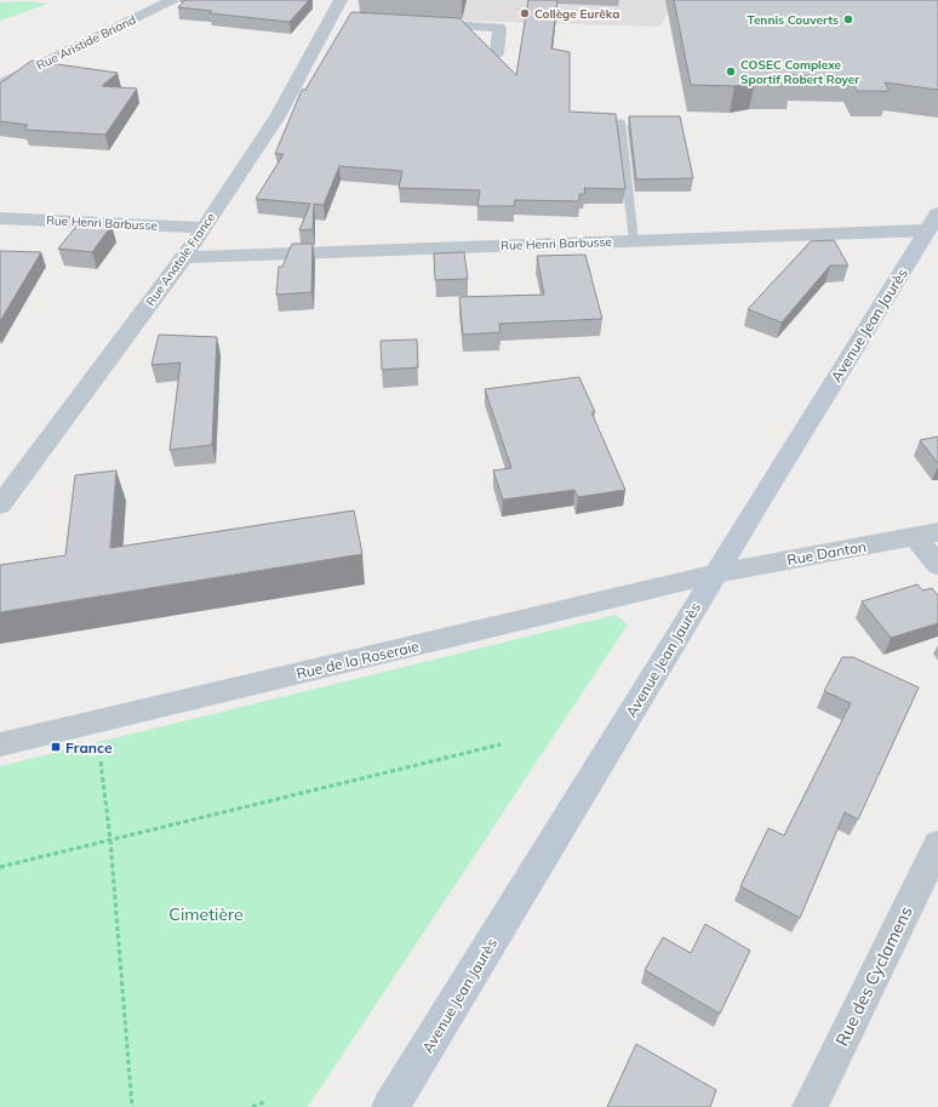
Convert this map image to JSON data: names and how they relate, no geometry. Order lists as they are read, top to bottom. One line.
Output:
{"streets":{"main road":["Avenue Jean Jaurès"],"street":["Rue Aristide Briand","Rue Henri Barbusse","Rue Anatole France","Rue Danton","Rue de la Roseraie","Rue des Cyclamens"]},"crossings":[["Rue Henri Barbusse","Rue Anatole France"],["Rue Henri Barbusse","Avenue Jean Jaurès"],["Avenue Jean Jaurès","Rue Danton"],["Avenue Jean Jaurès","Rue de la Roseraie"],["Rue Danton","Rue de la Roseraie"]],"parks":["Cimetière"],"places":{"other":["Collège Eurêka","Tennis Couverts","COSEC Complexe Sportif Robert Royer"],"transit":["France"]}}
